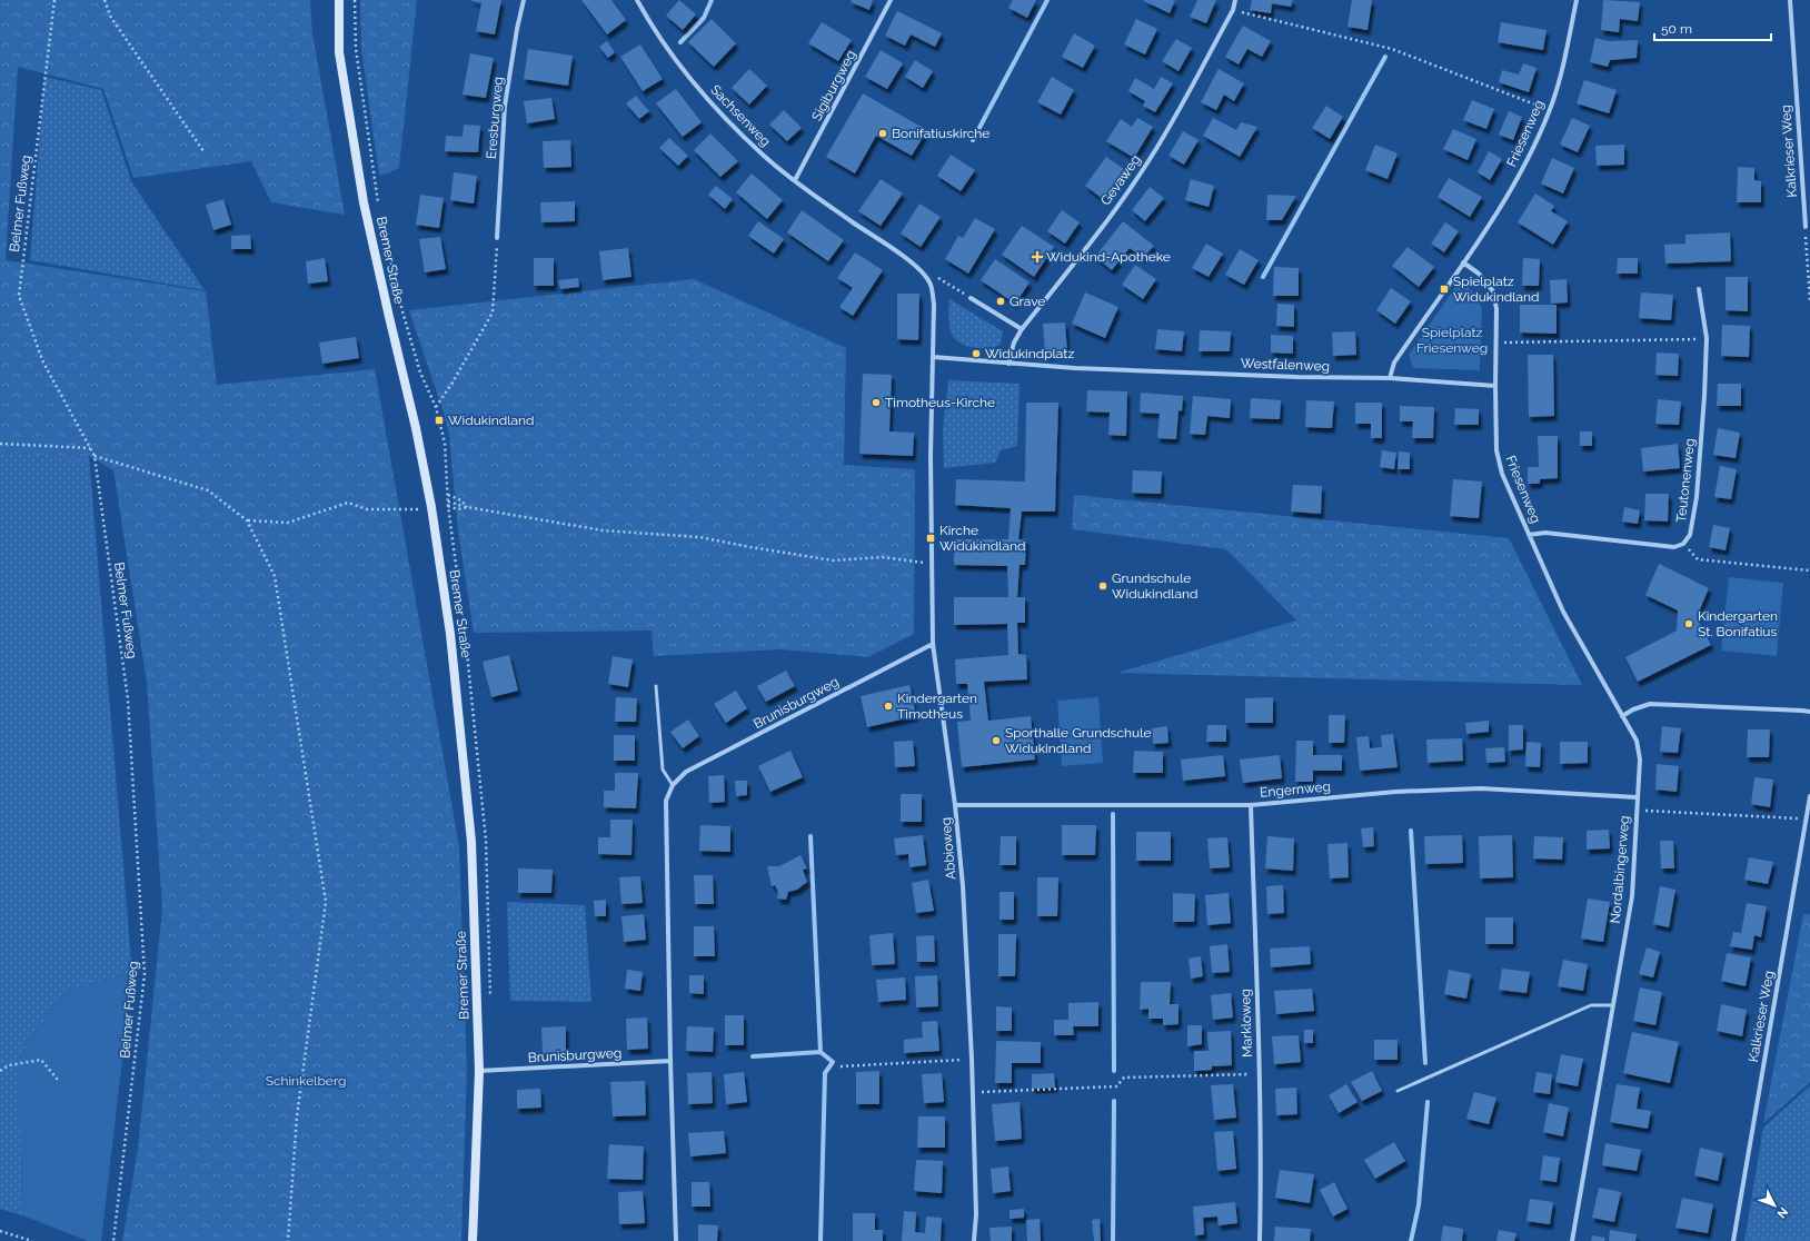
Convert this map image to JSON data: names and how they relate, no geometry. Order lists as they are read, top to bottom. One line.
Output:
{"streets":{"main road":["Bremer Straße"],"street":["Sigiburgweg","Sachsenweg","Eresburgweg","Friesenweg","Kalkrieser Weg","Gevaweg","Westfalenweg","Teutonenweg","Brunisburgweg","Engernweg","Abbioweg","Nordalbingerweg","Markloweg"],"path":["Belmer Fußweg"]},"crossings":[["Sigiburgweg","Sachsenweg"],["Friesenweg","Westfalenweg"],["Friesenweg","Nordalbingerweg"],["Gevaweg","Westfalenweg"],["Bremer Straße","Brunisburgweg"],["Brunisburgweg","Abbioweg"],["Engernweg","Abbioweg"],["Engernweg","Nordalbingerweg"],["Engernweg","Markloweg"]],"parks":["Spielplatz Friesenweg","Schinkelberg"],"places":{"other":["Bonifatiuskirche","Grave","Widukindplatz","Timotheus-Kirche","Grundschule Widukindland","Kindergarten St. Bonifatius","Kindergarten Timotheus","Sporthalle Grundschule Widukindland"],"health":["Widukind-Apotheke"],"transit":["Spielplatz Widukindland","Widukindland","Kirche Widukindland"]},"scale_bar":"50 m","north":"bottom right"}
